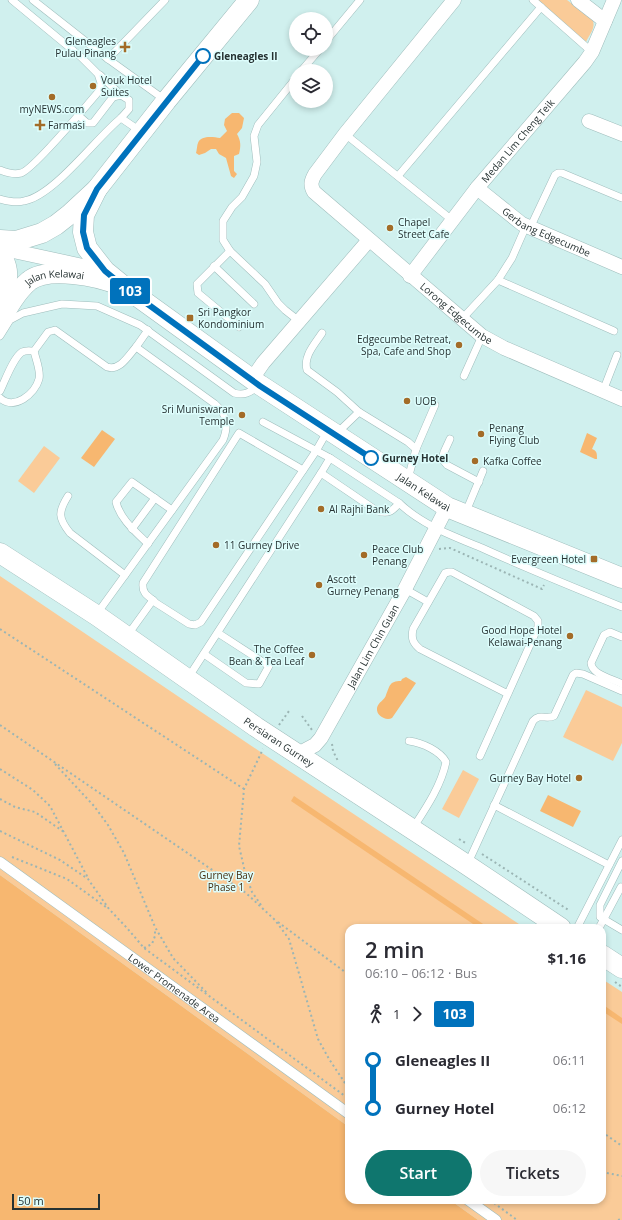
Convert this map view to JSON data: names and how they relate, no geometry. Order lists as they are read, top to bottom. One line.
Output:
{"streets":{"main road":["Jalan Kelawai","Persiaran Gurney"],"street":["Medan Lim Cheng Teik","Gerbang Edgecumbe","Lorong Edgecumbe","Jalan Lim Chin Guan","Lower Promenade Area"]},"crossings":[["Medan Lim Cheng Teik","Gerbang Edgecumbe"],["Medan Lim Cheng Teik","Lorong Edgecumbe"],["Jalan Kelawai","Jalan Lim Chin Guan"],["Jalan Lim Chin Guan","Persiaran Gurney"]],"parks":["Gurney Bay Phase 1"],"places":{"health":["Gleneagles Pulau Pinang","Farmasi"],"other":["Gleneagles II","Vouk Hotel Suites","myNEWS.com","Chapel Street Cafe","Edgecumbe Retreat, Spa, Cafe and Shop","UOB","Sri Muniswaran Temple","Penang Flying Club","Gurney Hotel","Kafka Coffee","Al Rajhi Bank","11 Gurney Drive","Peace Club Penang","Ascott Gurney Penang","Good Hope Hotel Kelawai-Penang","The Coffee Bean & Tea Leaf","Gurney Bay Hotel"],"transit":["Sri Pangkor Kondominium","Evergreen Hotel"]},"lines":["bus line 103"],"scale_bar":"50 m","page":{"on_map":"103","heading":["2 min","06:10 – 06:12 · Bus","$1.16"],"legs":["1","103"],"list":[{"name":"Gleneagles II","value":"06:11"},{"name":"Gurney Hotel","value":"06:12"}],"buttons":["Start","Tickets"],"scale":"50 m"}}
